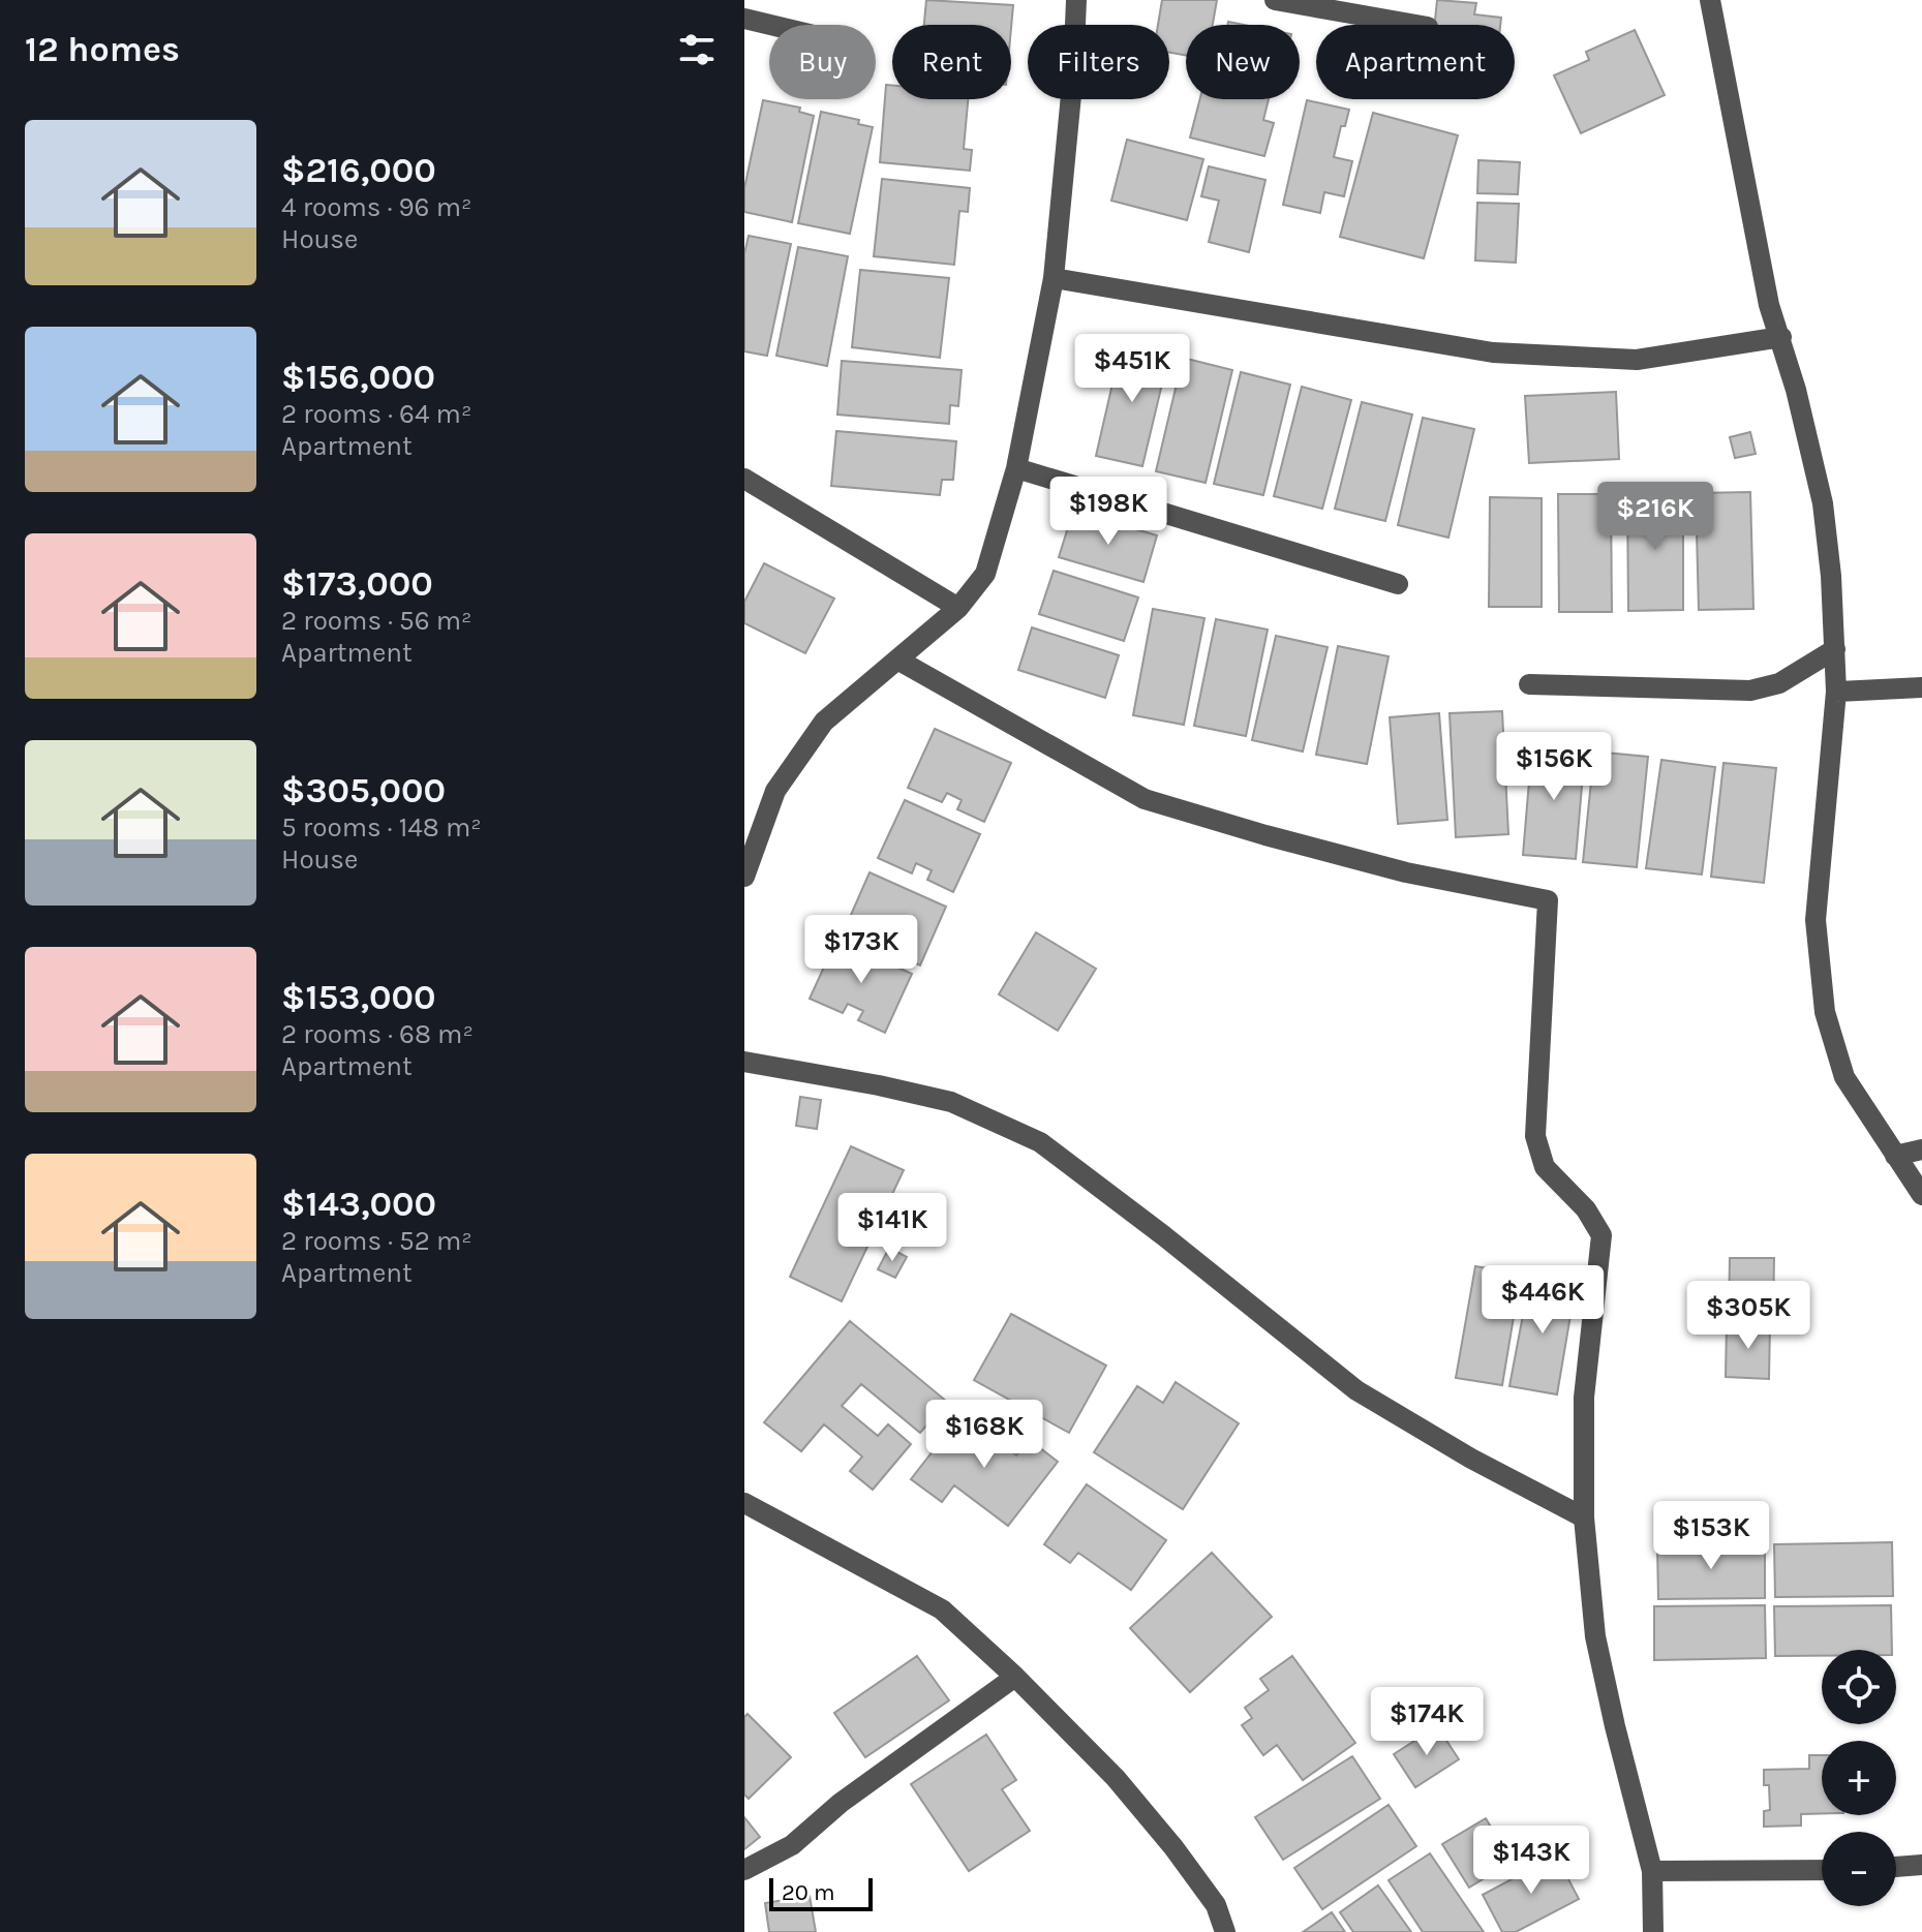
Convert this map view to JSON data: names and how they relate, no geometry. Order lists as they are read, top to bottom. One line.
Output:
{"scale_bar":"20 m","page":{"heading":"12 homes","chip":["Buy","Rent","Filters","New","Apartment"],"list":[{"name":"$216,000","note":"4 rooms · 96 m² · House"},{"name":"$156,000","note":"2 rooms · 64 m² · Apartment"},{"name":"$173,000","note":"2 rooms · 56 m² · Apartment"},{"name":"$305,000","note":"5 rooms · 148 m² · House"},{"name":"$153,000","note":"2 rooms · 68 m² · Apartment"},{"name":"$143,000","note":"2 rooms · 52 m² · Apartment"}],"price":["$451K","$198K","$216K","$156K","$173K","$141K","$446K","$305K","$168K","$153K","$174K","$143K"],"map_buttons":["+","−"],"scale":"20 m"}}
